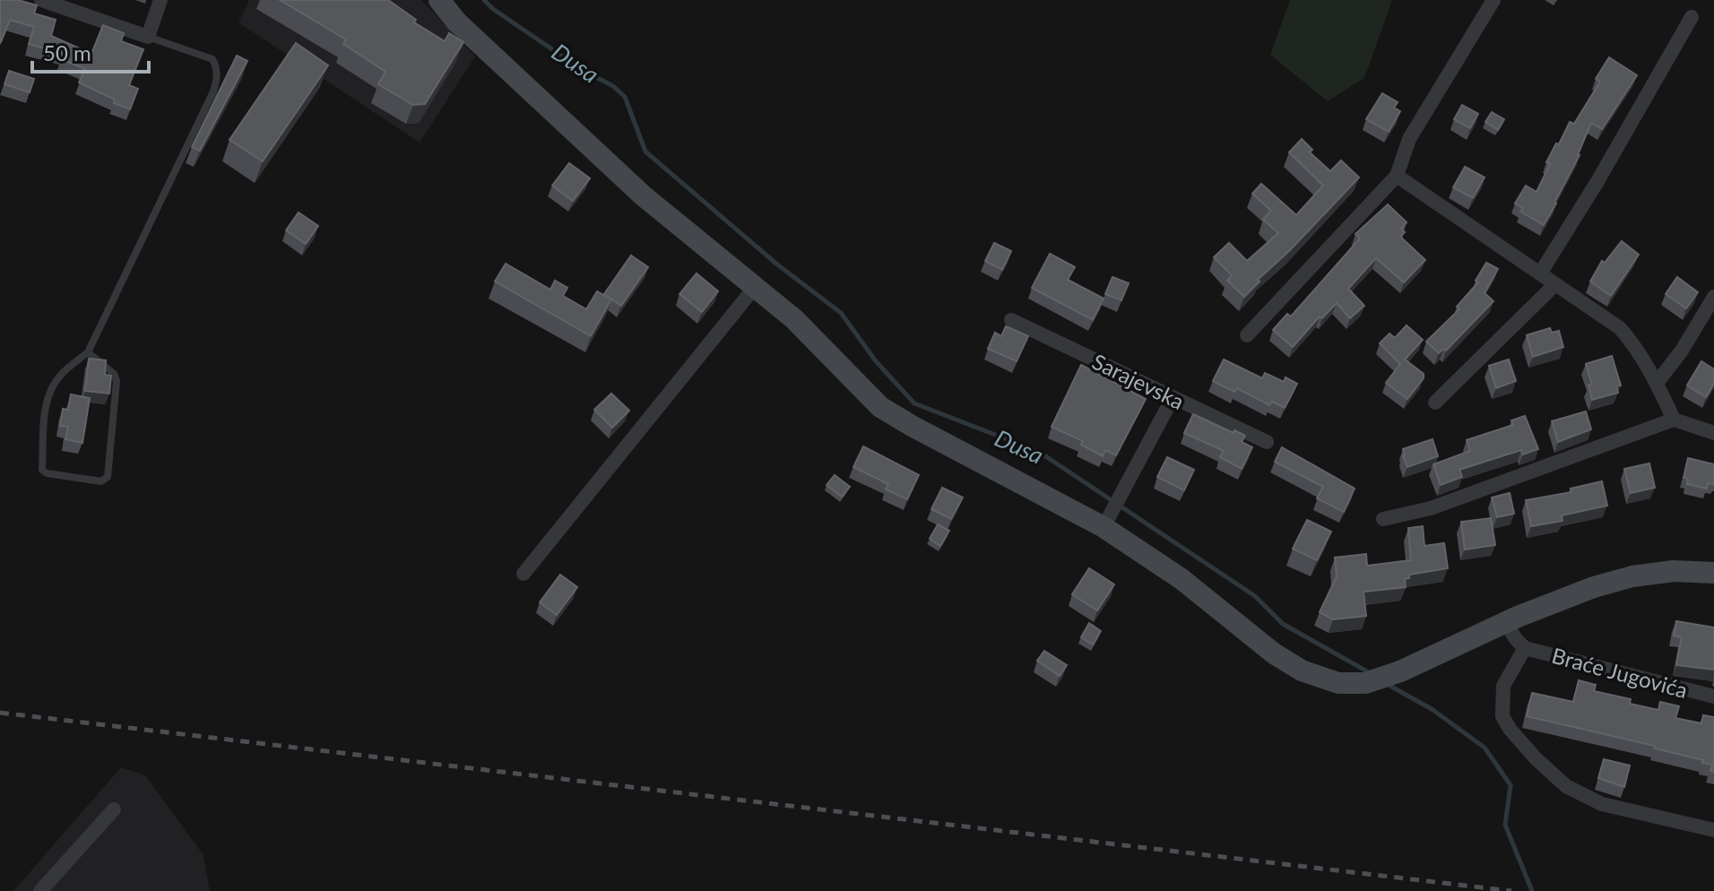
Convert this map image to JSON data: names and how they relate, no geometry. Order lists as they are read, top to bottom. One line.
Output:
{"streets":{"street":["Sarajevska","Braće Jugovića"]},"water":["Dusa"],"scale_bar":"50 m"}
